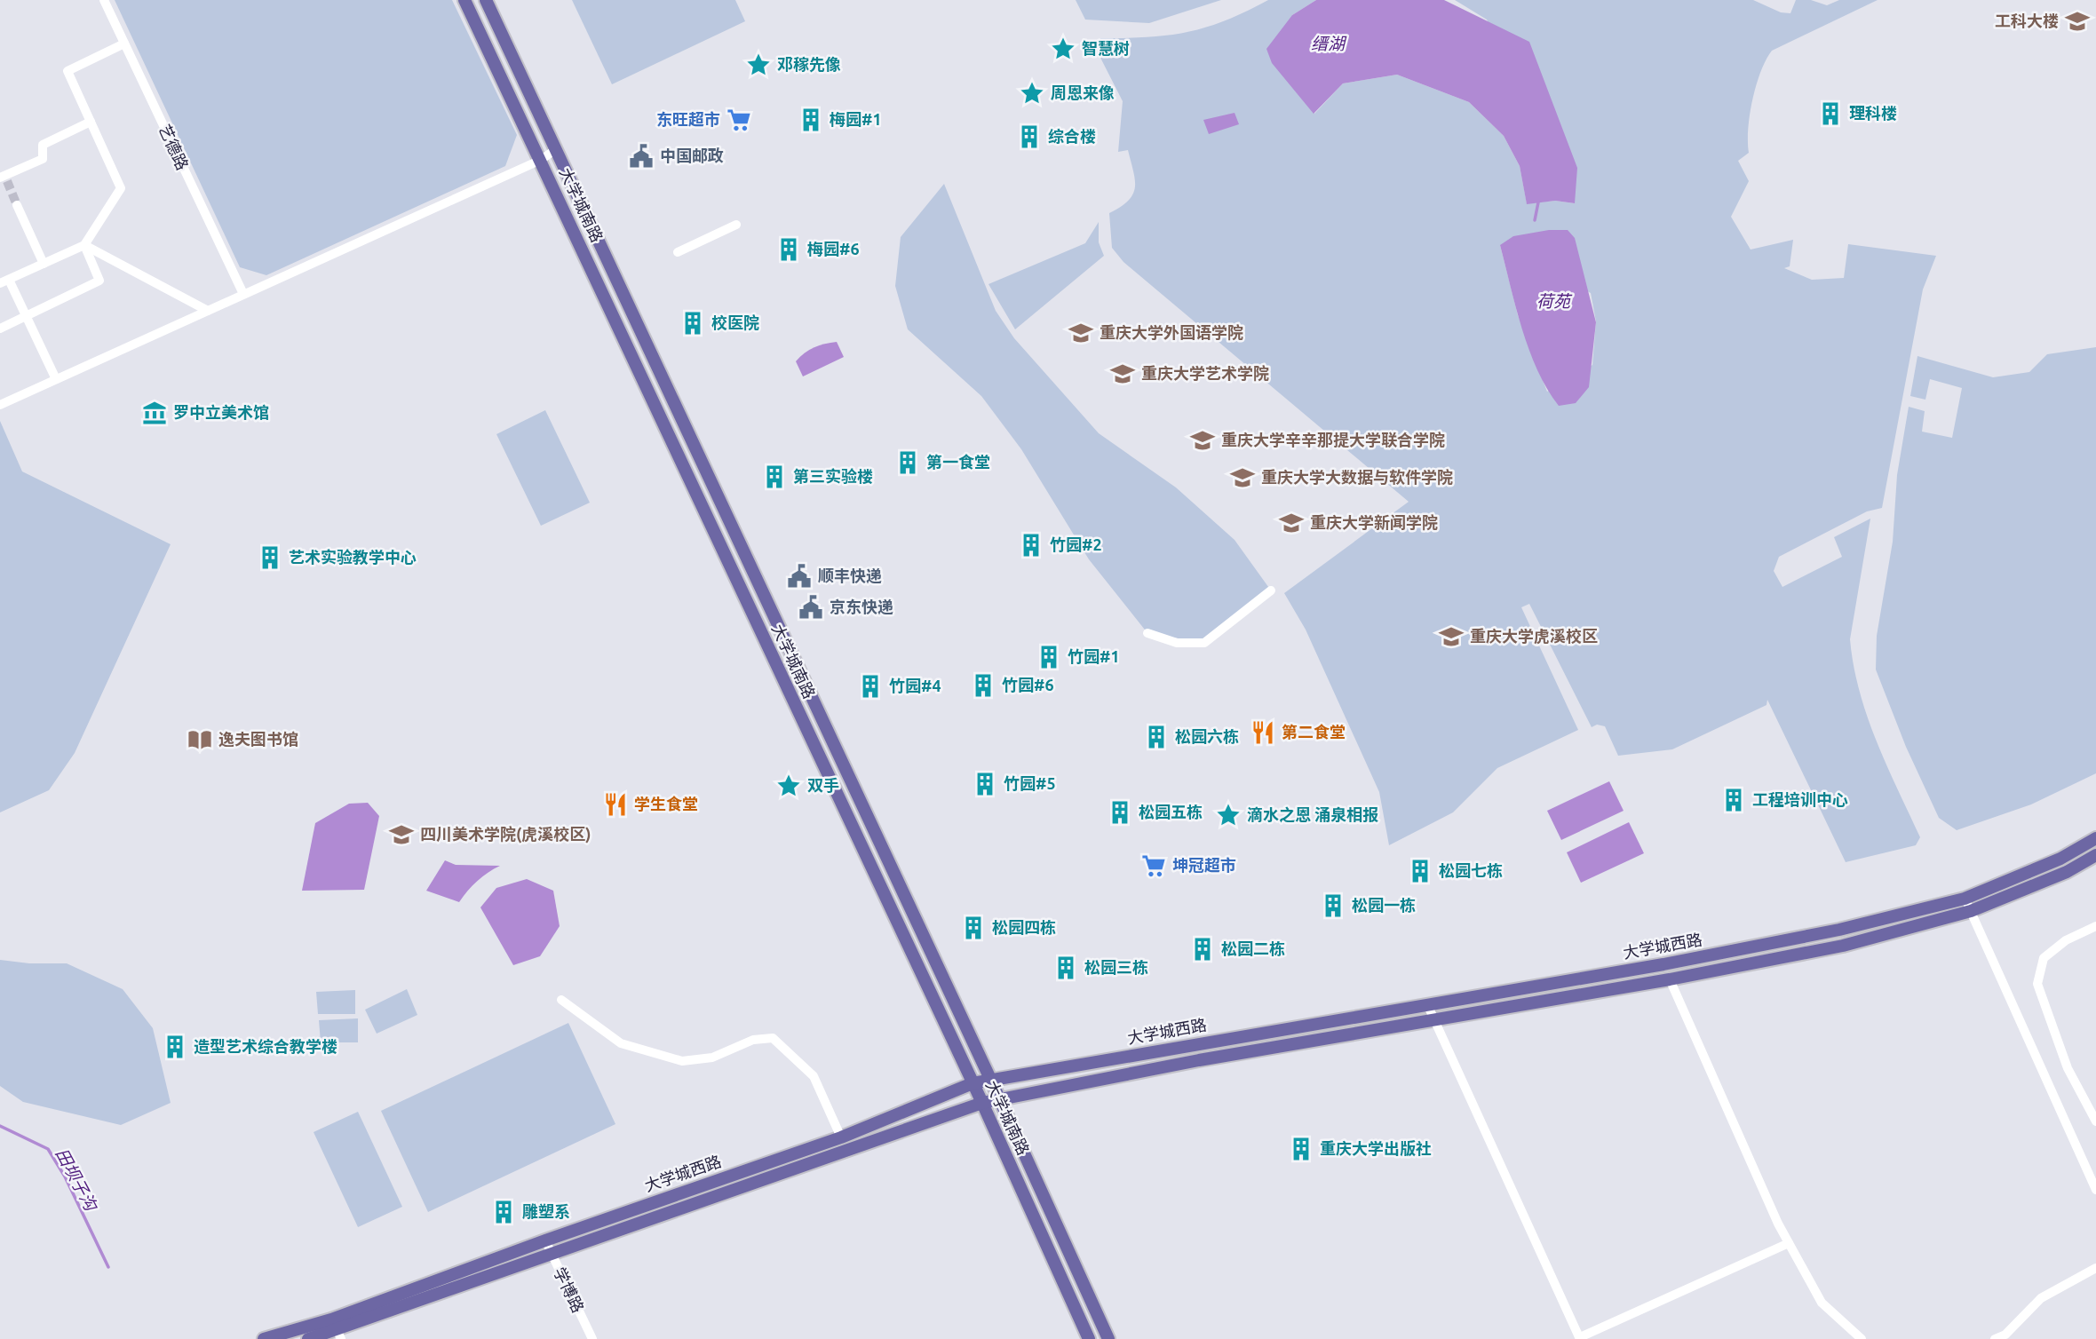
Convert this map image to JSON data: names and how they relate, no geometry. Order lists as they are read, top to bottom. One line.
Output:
{"streets":{"main road":["大学城南路","大学城西路"],"street":["艺德路","学博路"]},"crossings":[["大学城南路","大学城西路"],["大学城西路","学博路"]],"water":["缙湖","荷苑","田坝子沟"],"places":{"school or university":["工科大楼","重庆大学外国语学院","重庆大学艺术学院","重庆大学辛辛那提大学联合学院","重庆大学大数据与软件学院","重庆大学新闻学院","重庆大学虎溪校区","四川美术学院(虎溪校区)"],"place":["智慧树","邓稼先像","周恩来像","双手","滴水之恩 涌泉相报"],"building":["理科楼","梅园#1","综合楼","梅园#6","校医院","第一食堂","第三实验楼","竹园#2","艺术实验教学中心","竹园#1","竹园#6","竹园#4","松园六栋","竹园#5","工程培训中心","松园五栋","松园七栋","松园一栋","松园四栋","松园二栋","松园三栋","造型艺术综合教学楼","重庆大学出版社","雕塑系"],"supermarket":["东旺超市","坤冠超市"],"public building":["中国邮政","顺丰快递","京东快递"],"museum":["罗中立美术馆"],"restaurant":["第二食堂","学生食堂"],"library":["逸夫图书馆"]}}
